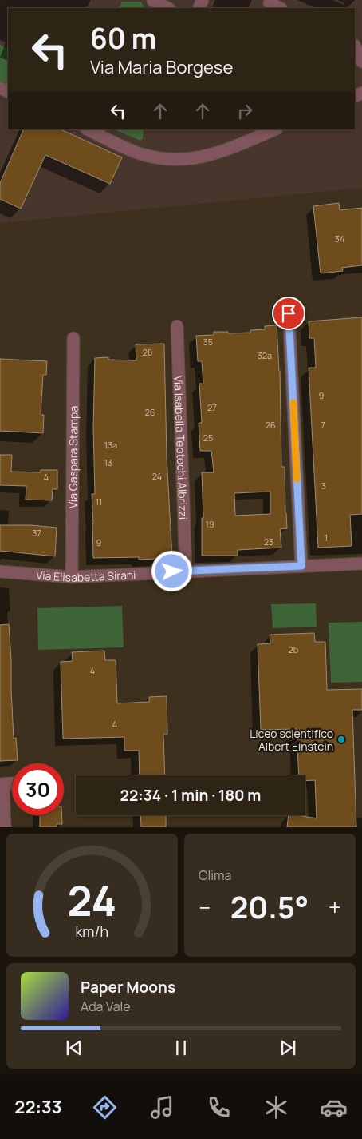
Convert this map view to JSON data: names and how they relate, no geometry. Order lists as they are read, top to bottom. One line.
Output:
{"streets":{"street":["Via Isabella Teotochi Albrizzi","Via Gaspara Stampa","Via Elisabetta Sirani"]},"crossings":[["Via Isabella Teotochi Albrizzi","Via Elisabetta Sirani"],["Via Gaspara Stampa","Via Elisabetta Sirani"]],"places":["Liceo scientifico Albert Einstein"],"house_numbers":["34","35","28","32a","9","27","26","26","7","25","13a","13","24","4","3","11","19","37","1","23","9","2b","4","4"],"page":{"turn":["60 m","Via Maria Borgese"],"limit":"30","trip":"22:34 · 1 min · 180 m","tile":"Clima","heat":["−","20.5°","+"],"song":["Paper Moons","Ada Vale"],"tabs":"22:33","gauge":["24","km/h"]}}
